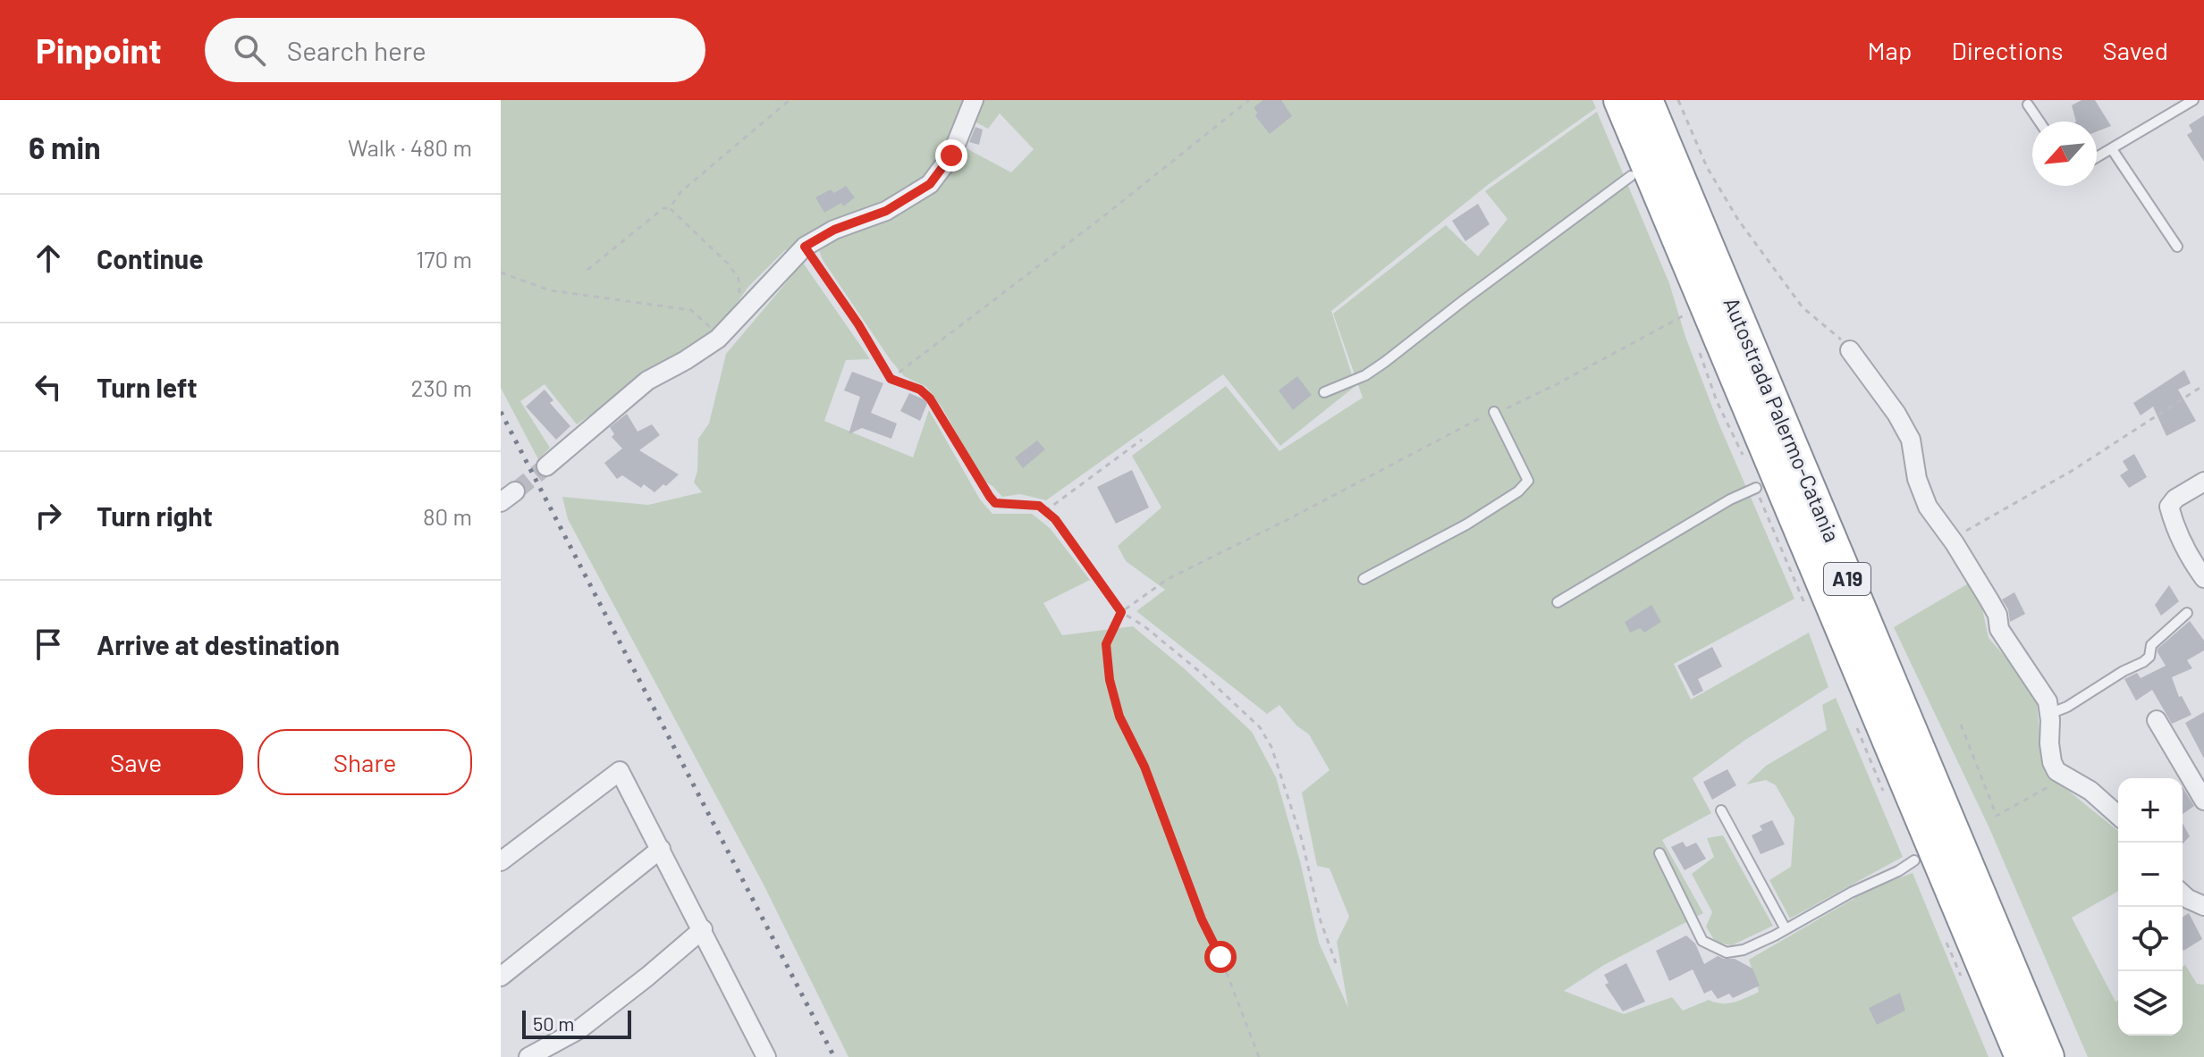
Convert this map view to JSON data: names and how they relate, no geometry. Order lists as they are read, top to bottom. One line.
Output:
{"streets":{"highway":["Autostrada Palermo-Catania","A19"]},"scale_bar":"50 m","north":"bottom left","page":{"header":"Pinpoint","search":"Search here","nav":["Map","Directions","Saved"],"heading":["6 min","Walk · 480 m"],"list":[["Continue","170 m"],["Turn left","230 m"],["Turn right","80 m"],"Arrive at destination"],"buttons":["Save","Share"],"map_buttons":["+","−"],"scale":"50 m"}}
